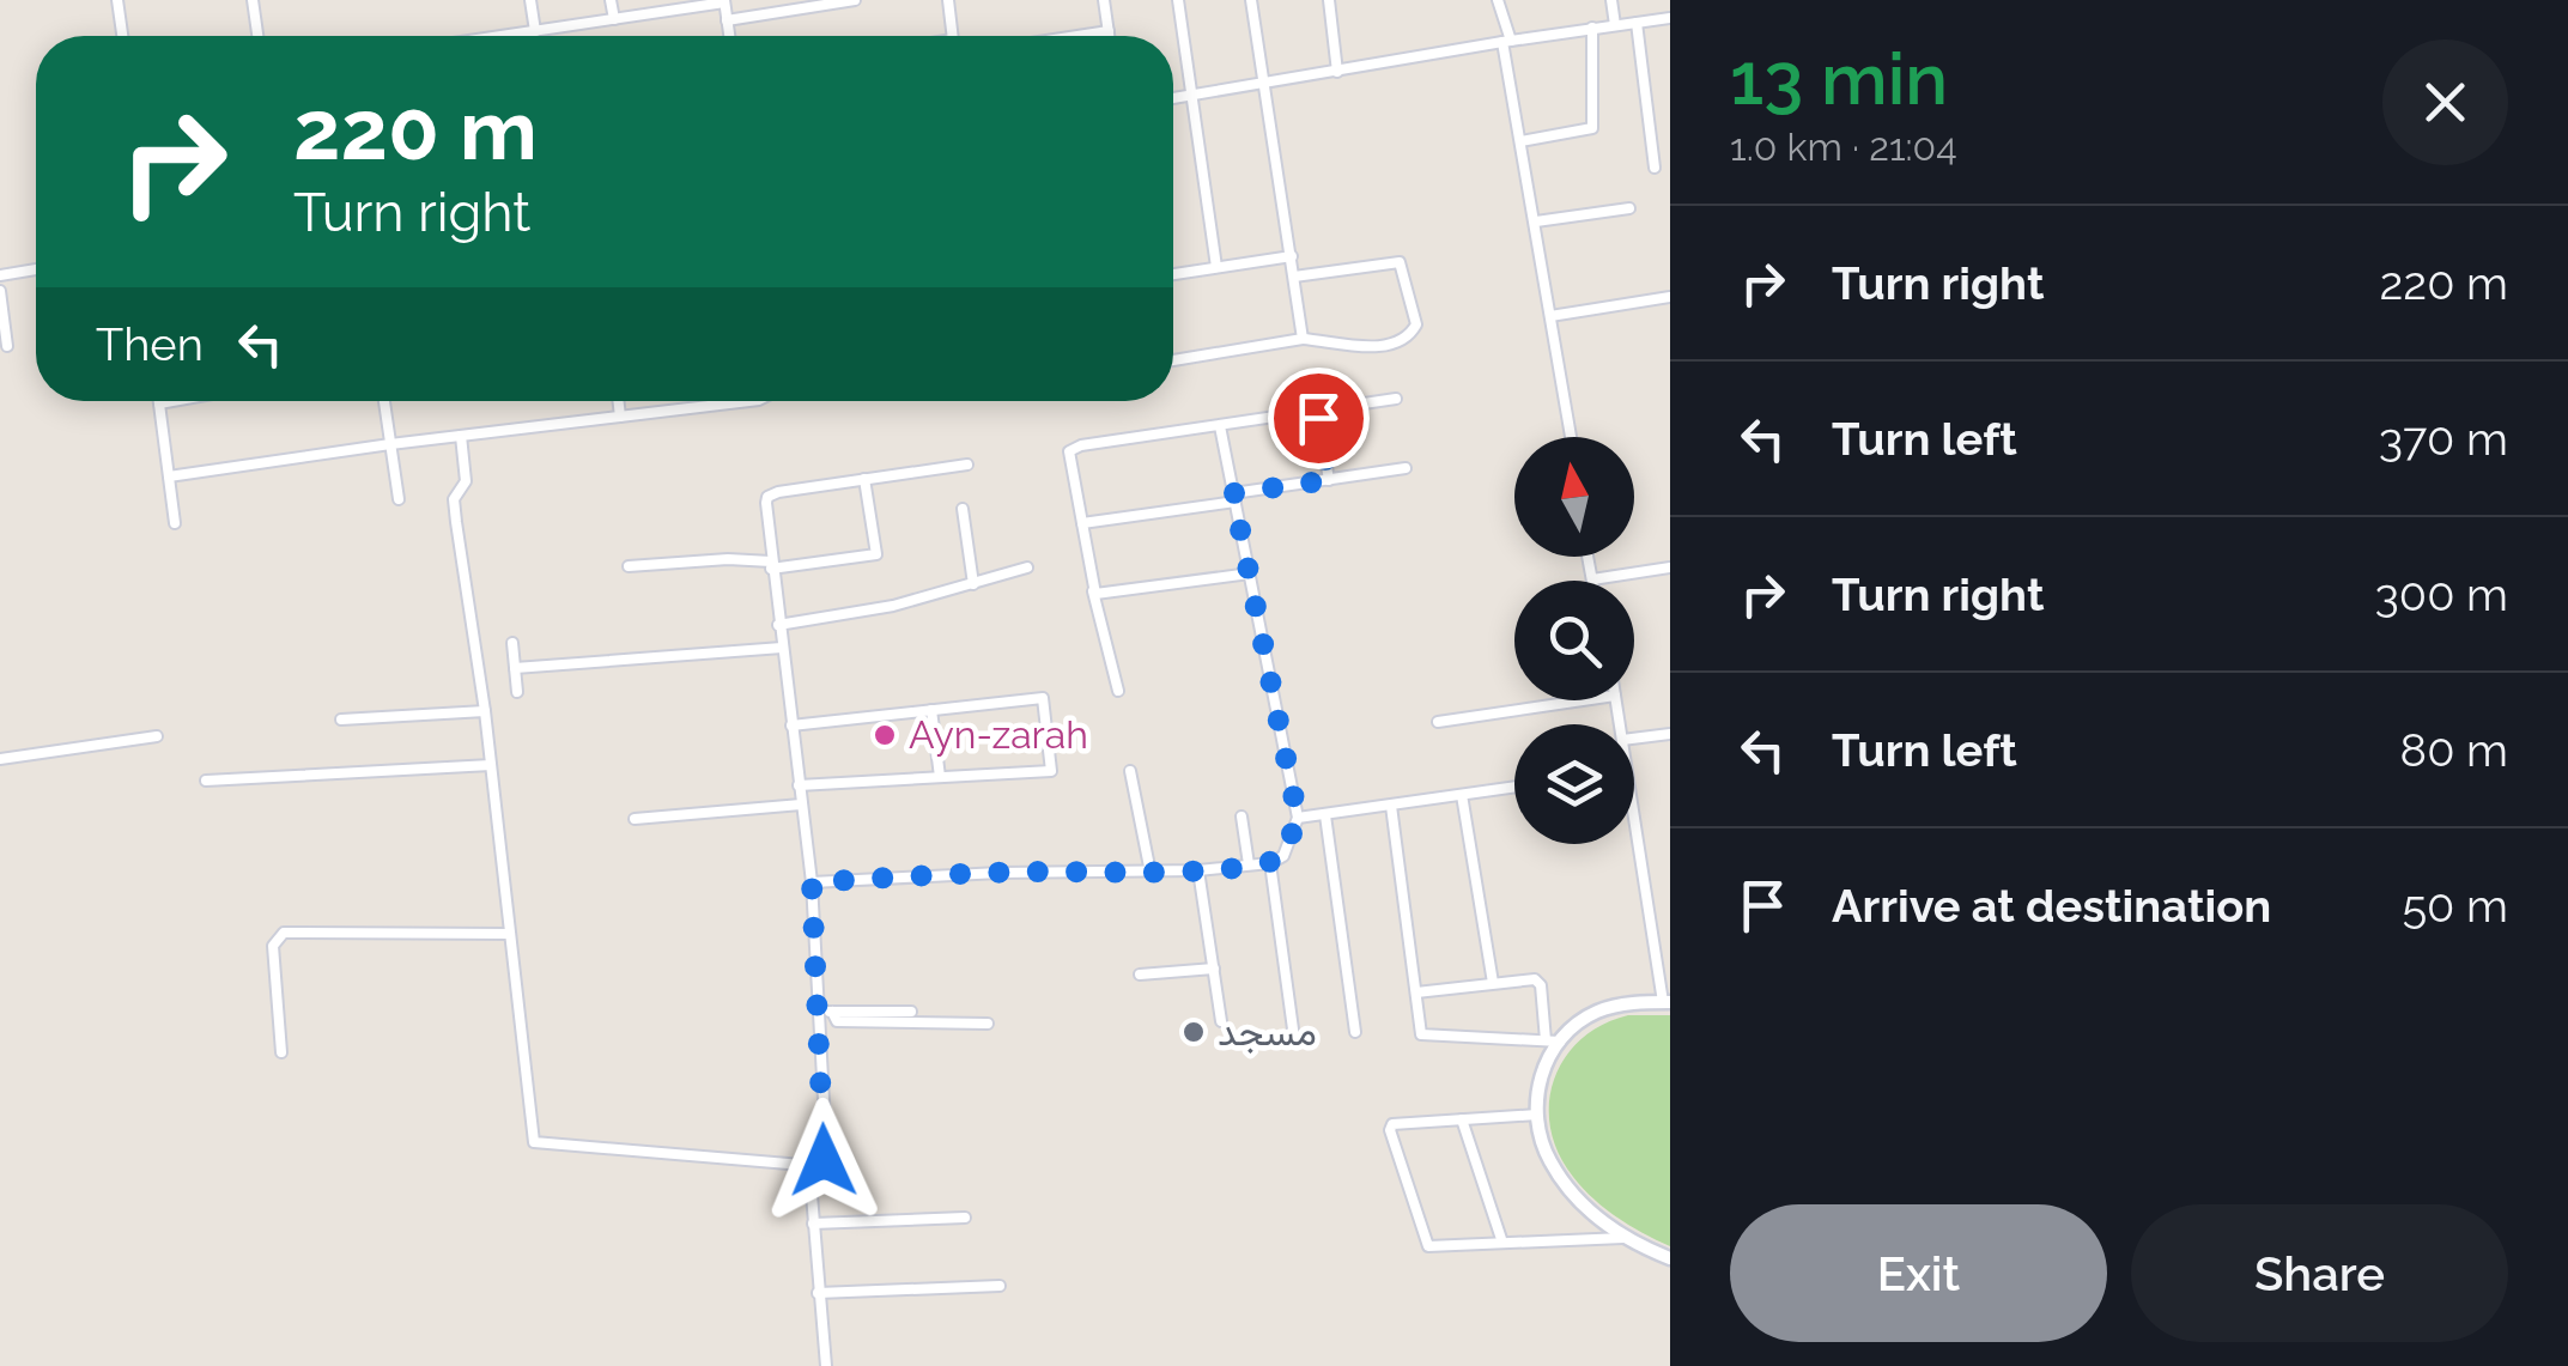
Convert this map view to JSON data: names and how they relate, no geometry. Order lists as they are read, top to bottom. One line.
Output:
{"places":["Ayn-zarah","مسجد"],"north":"top","page":{"heading":["13 min","1.0 km · 21:04"],"turn":["220 m","Turn right"],"list":[{"name":"Turn right","value":"220 m"},{"name":"Turn left","value":"370 m"},{"name":"Turn right","value":"300 m"},{"name":"Turn left","value":"80 m"},{"name":"Arrive at destination","value":"50 m"}],"then":"Then","buttons":["Exit","Share"]}}
